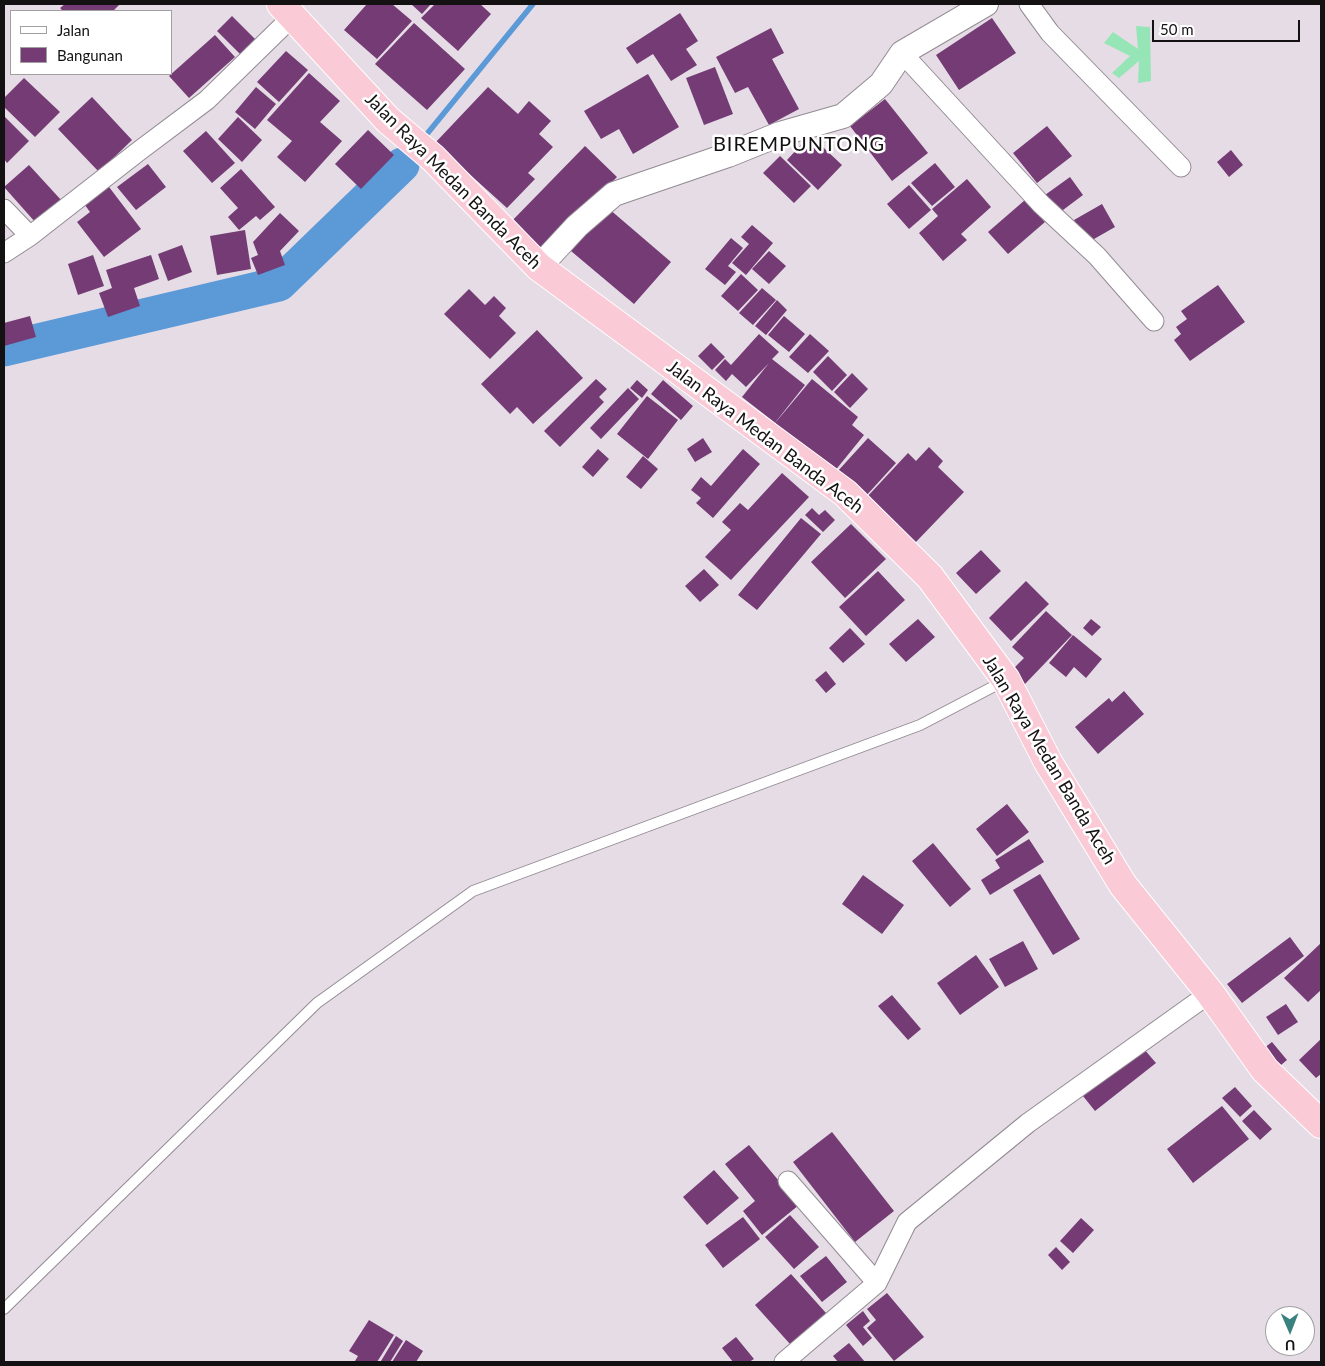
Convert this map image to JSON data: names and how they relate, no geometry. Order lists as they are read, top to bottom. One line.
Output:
{"streets":{"highway":["Jalan Raya Medan Banda Aceh"]},"districts":["BIREMPUNTONG"],"legend":["Jalan","Bangunan"],"scale_bar":"50 m","north":"bottom"}
